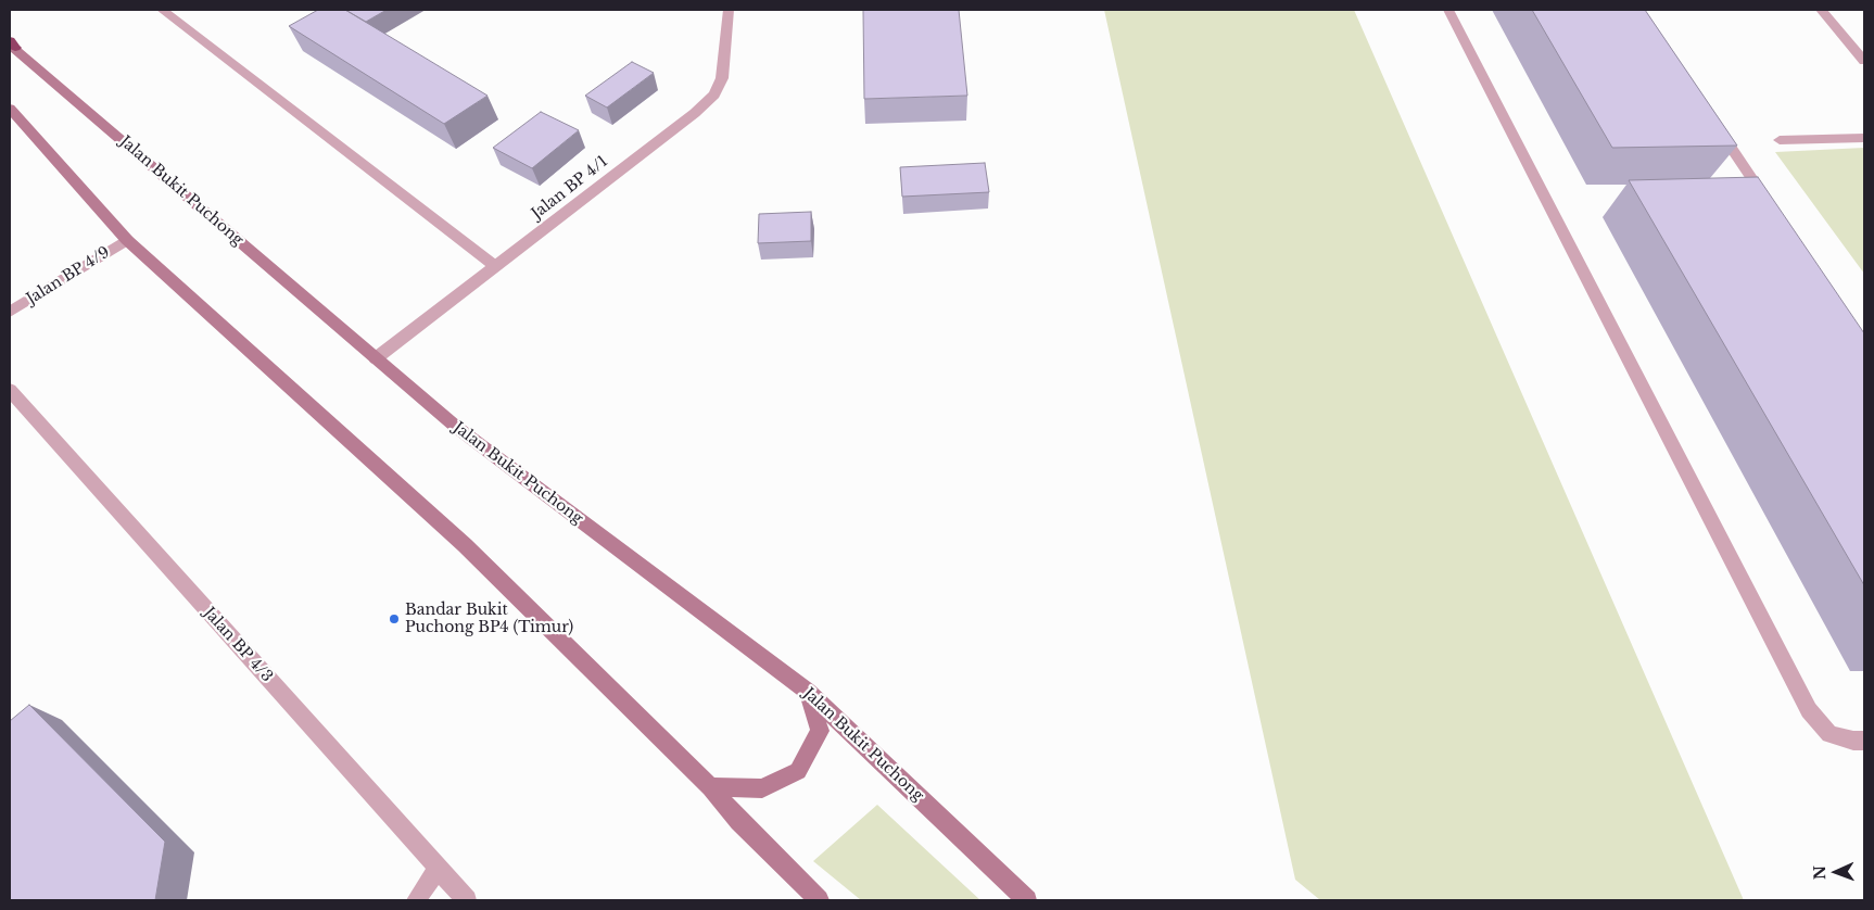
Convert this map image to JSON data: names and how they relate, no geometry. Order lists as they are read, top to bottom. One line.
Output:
{"streets":{"main road":["Jalan Bukit Puchong"],"street":["Jalan BP 4/1","Jalan BP 4/9","Jalan BP 4/3"]},"crossings":[["Jalan BP 4/1","Jalan Bukit Puchong"]],"places":["Bandar Bukit Puchong BP4 (Timur)"],"north":"left"}
